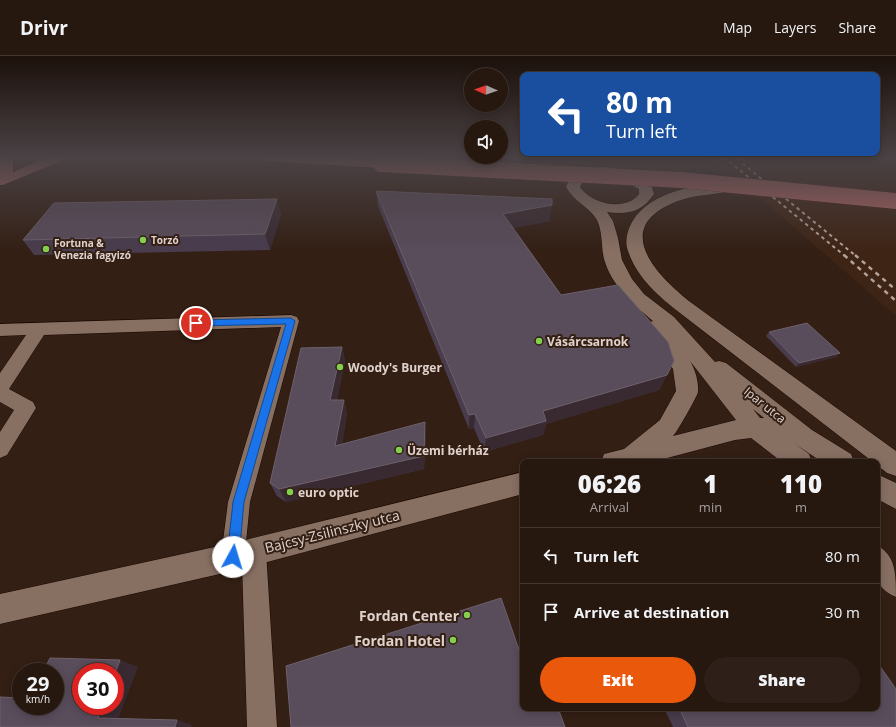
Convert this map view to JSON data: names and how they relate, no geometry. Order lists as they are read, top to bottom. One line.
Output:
{"streets":{"street":["Ipar utca","Bajcsy-Zsilinszky utca"]},"places":["Torzó","Fortuna & Venezia fagyizó","Vásárcsarnok","Woody's Burger","Üzemi bérház","euro optic","Fordan Center","Fordan Hotel"],"north":"left","page":{"header":"Drivr","nav":["Map","Layers","Share"],"turn":["80 m","Turn left"],"eta":["06:26","Arrival","1","min","110","m"],"list":[{"name":"Turn left","value":"80 m"},{"name":"Arrive at destination","value":"30 m"}],"buttons":["Exit","Share"],"speed":"29 km/h","limit":"30"}}
